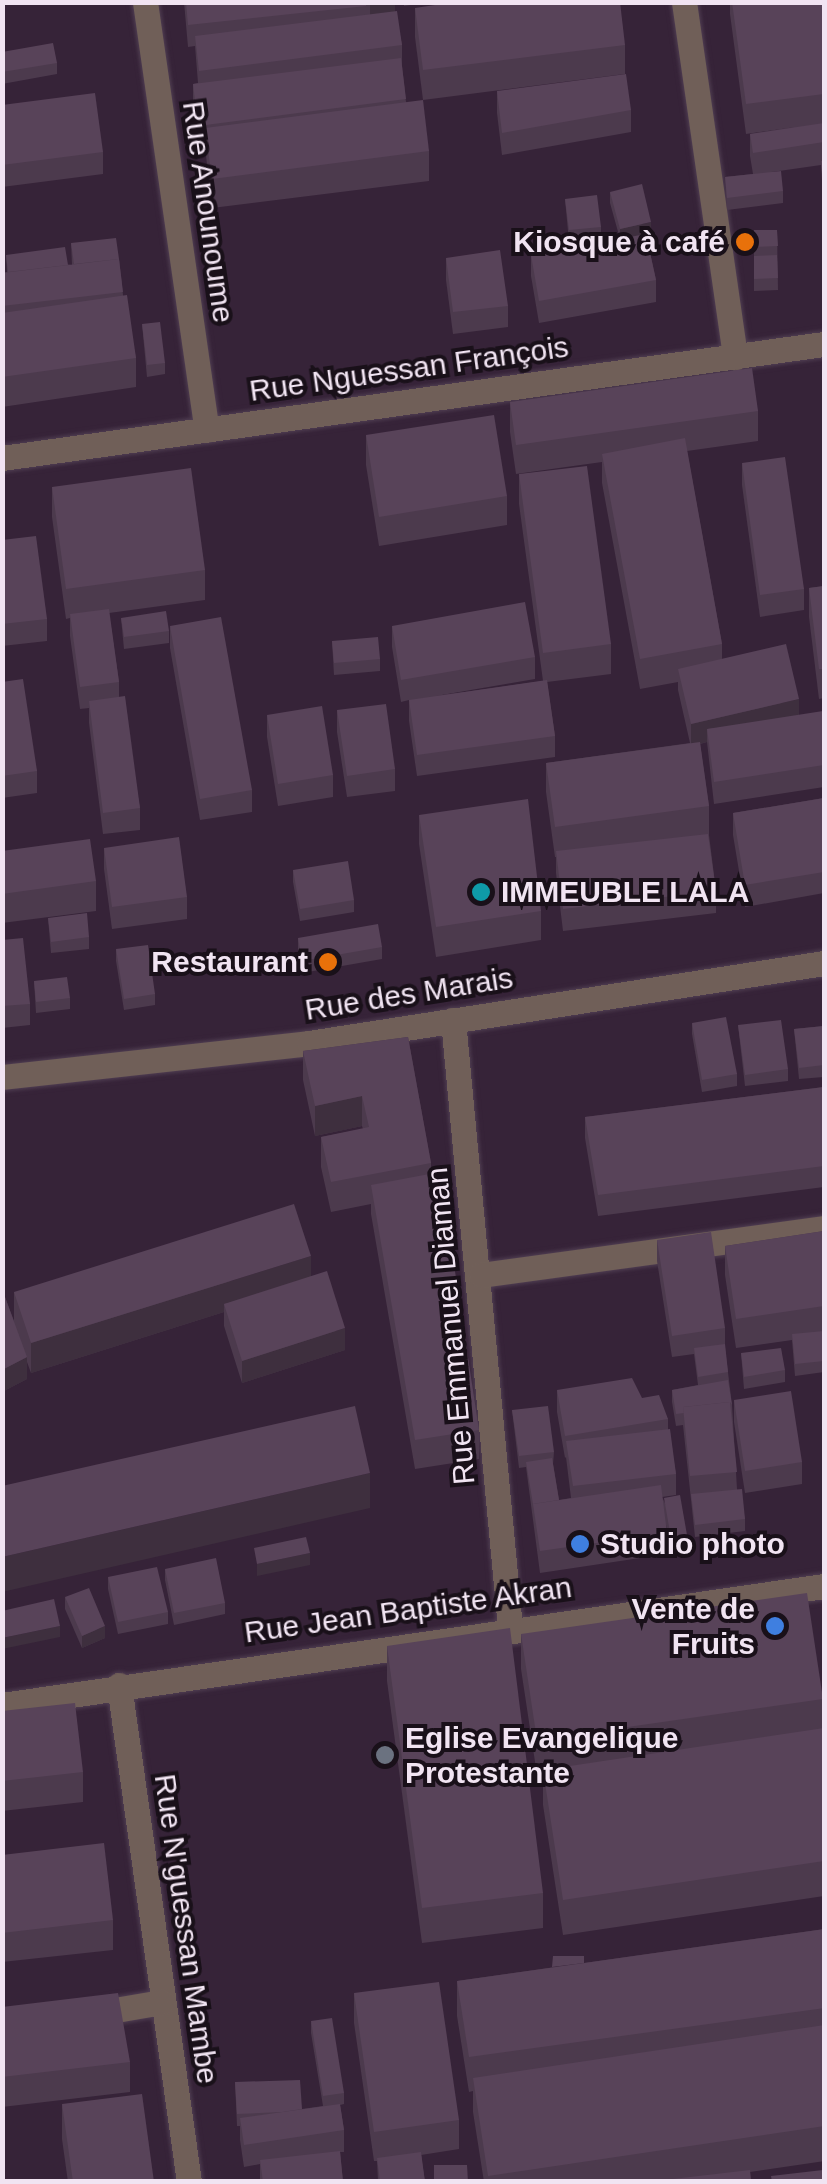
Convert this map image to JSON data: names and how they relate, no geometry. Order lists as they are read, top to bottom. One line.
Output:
{"streets":{"street":["Rue Anounoume","Rue Nguessan François","Rue des Marais","Rue Emmanuel Diaman","Rue Jean Baptiste Akran","Rue N'guessan Mambe"]},"crossings":[["Rue Anounoume","Rue Nguessan François"],["Rue des Marais","Rue Emmanuel Diaman"],["Rue Emmanuel Diaman","Rue Jean Baptiste Akran"],["Rue Jean Baptiste Akran","Rue N'guessan Mambe"]],"places":["Kiosque à café","IMMEUBLE LALA","Restaurant","Studio photo","Vente de Fruits","Eglise Evangelique Protestante"]}
